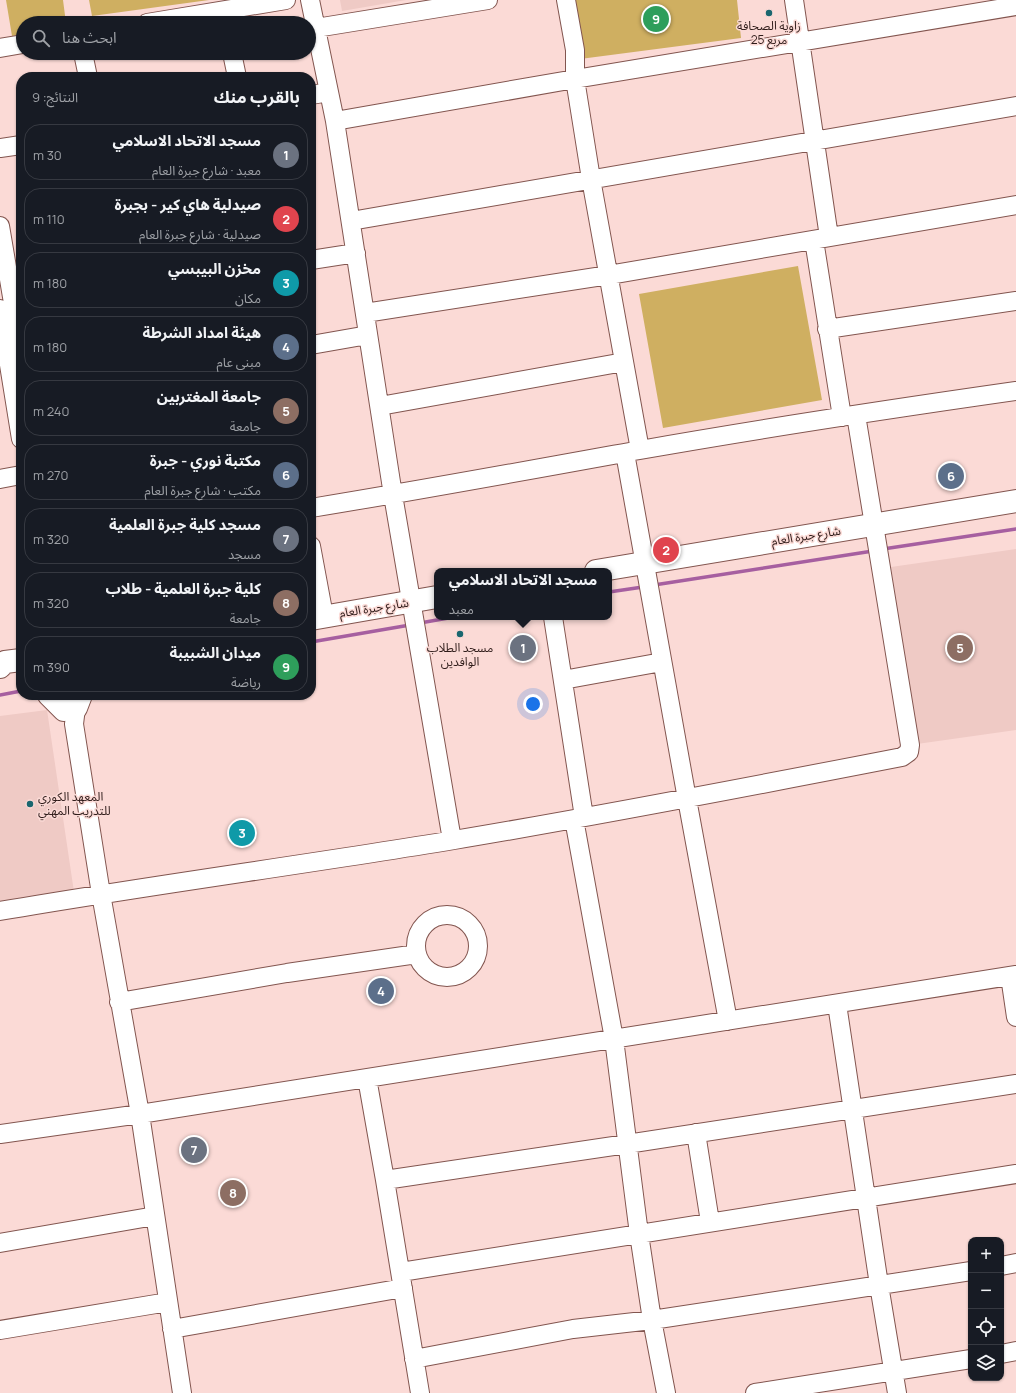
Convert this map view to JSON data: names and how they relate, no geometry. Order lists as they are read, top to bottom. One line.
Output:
{"streets":{"main road":["شارع جبرة العام"]},"places":["زاوية الصحافة مربع 25","مسجد الطلاب الوافدين","المعهد الكوري للتدريب المهني"],"page":{"pins":["9","6","2","1","5","3","4","7","8"],"search":"ابحث هنا","heading":["بالقرب منك","النتائج: 9"],"list":[{"mark":"1","name":"مسجد الاتحاد الاسلامي","note":"معبد · شارع جبرة العام","value":"30 m"},{"mark":"2","name":"صيدلية هاي كير - بجبرة","note":"صيدلية · شارع جبرة العام","value":"110 m"},{"mark":"3","name":"مخزن البيبسي","note":"مكان","value":"180 m"},{"mark":"4","name":"هيئة امداد الشرطة","note":"مبنى عام","value":"180 m"},{"mark":"5","name":"جامعة المغتربين","note":"جامعة","value":"240 m"},{"mark":"6","name":"مكتبة نوري - جبرة","note":"مكتب · شارع جبرة العام","value":"270 m"},{"mark":"7","name":"مسجد كلية جبرة العلمية","note":"مسجد","value":"320 m"},{"mark":"8","name":"كلية جبرة العلمية - طلاب","note":"جامعة","value":"320 m"},{"mark":"9","name":"ميدان الشبيبة","note":"رياضة","value":"390 m"}],"popup":["مسجد الاتحاد الاسلامي","معبد"],"map_buttons":["+","−"]}}
